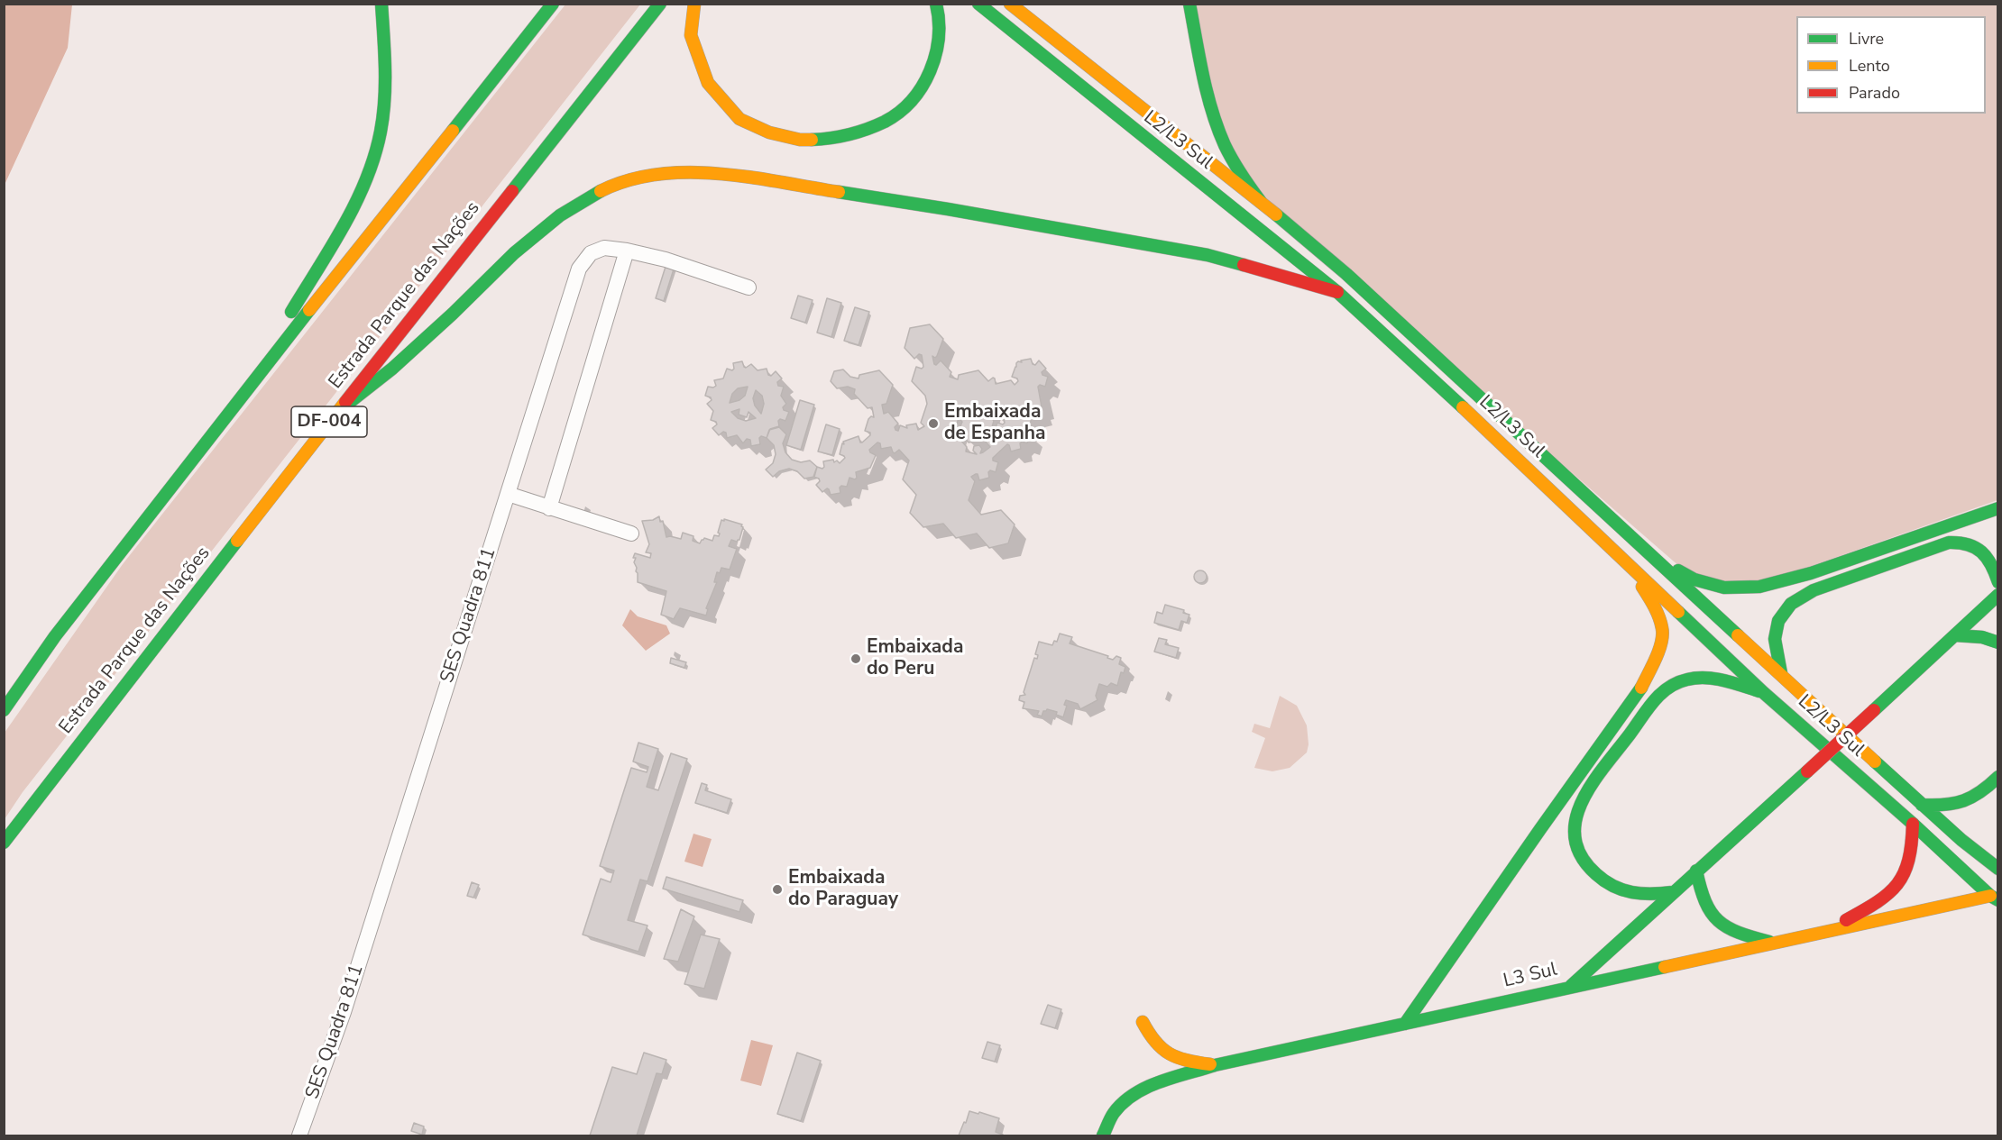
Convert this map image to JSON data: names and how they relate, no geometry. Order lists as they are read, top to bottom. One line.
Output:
{"streets":{"main road":["L2/L3 Sul","Estrada Parque das Nações","DF-004","L3 Sul"],"street":["SES Quadra 811"]},"crossings":[["L2/L3 Sul","L3 Sul"]],"places":["Embaixada de Espanha","Embaixada do Peru","Embaixada do Paraguay"],"legend":["Livre","Lento","Parado"]}
